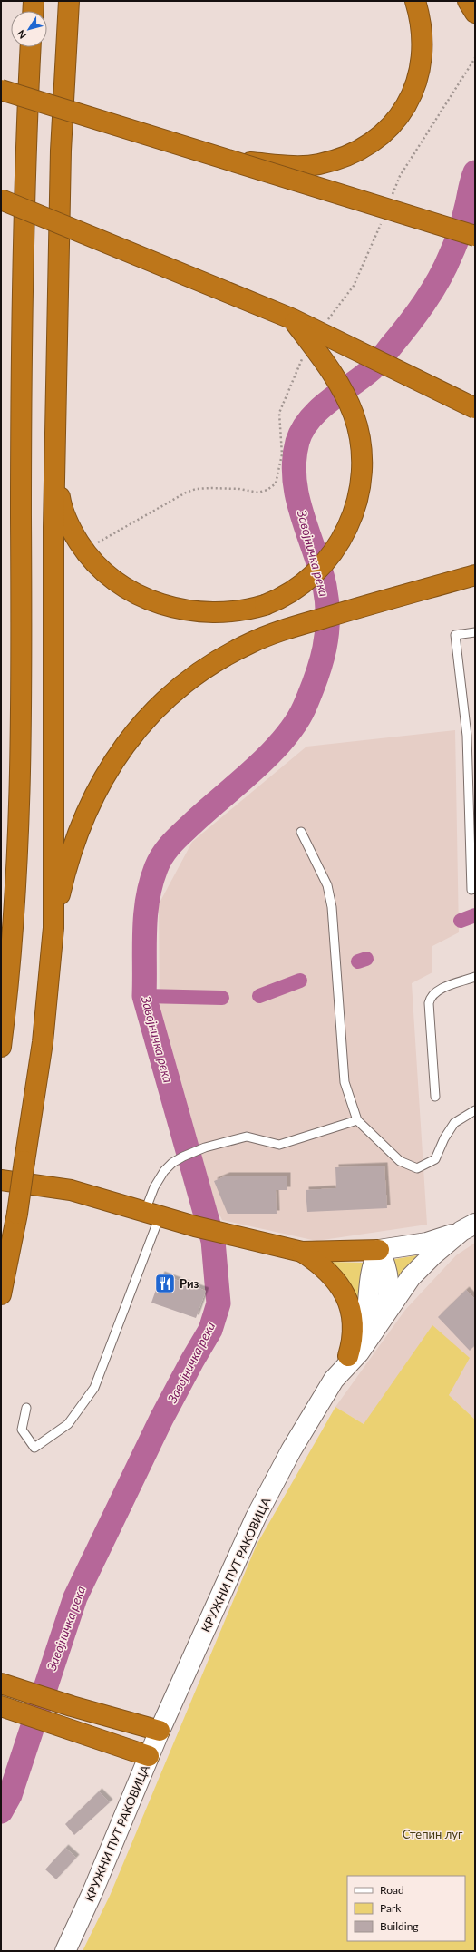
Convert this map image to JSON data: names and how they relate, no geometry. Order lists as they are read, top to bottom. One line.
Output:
{"streets":{"main road":["КРУЖНИ ПУТ РАКОВИЦА"]},"water":["Завојничка река"],"parks":["Степин луг"],"places":{"restaurant":["Риз"]},"legend":["Road","Park","Building"],"north":"bottom left"}
